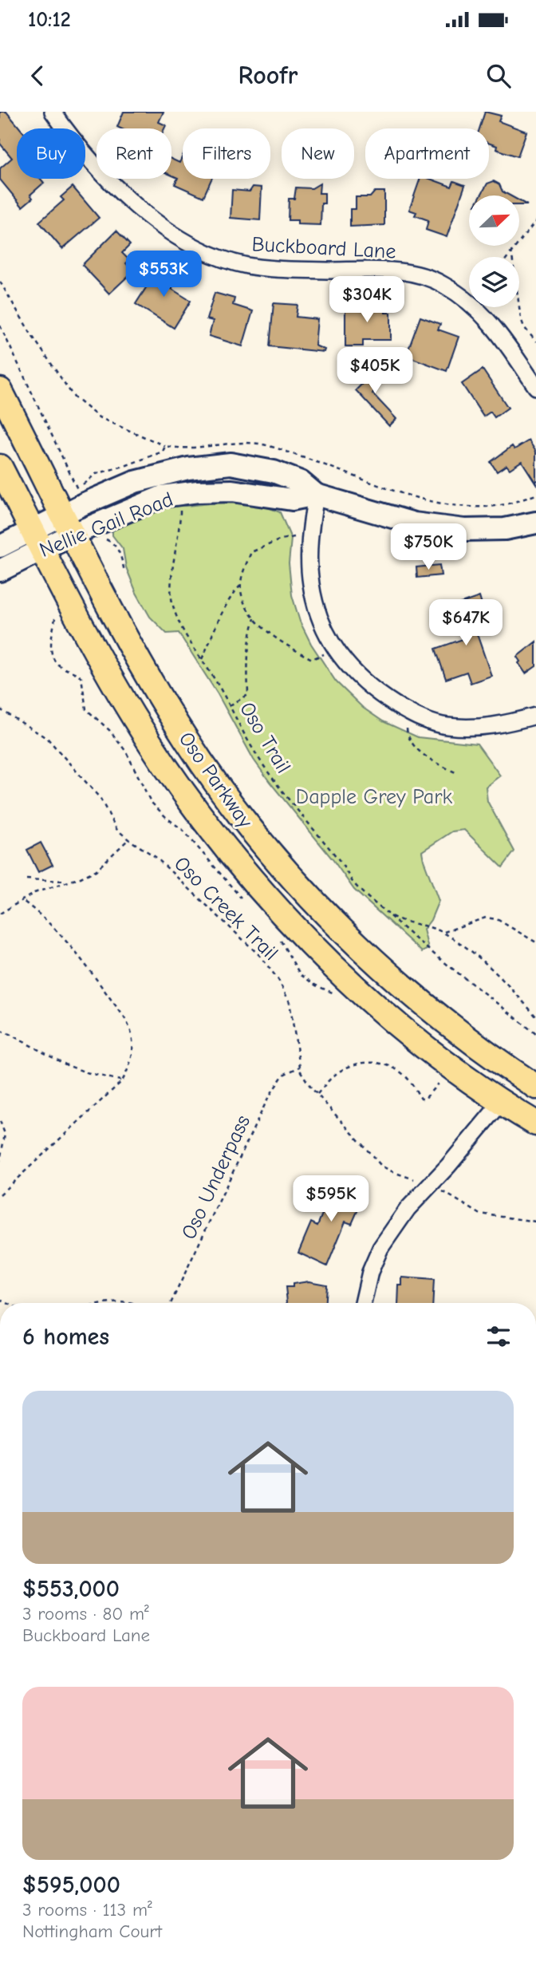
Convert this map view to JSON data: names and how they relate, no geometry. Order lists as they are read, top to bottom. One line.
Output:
{"streets":{"main road":["Oso Parkway"],"street":["Buckboard Lane","Nellie Gail Road"],"path":["Oso Trail","Oso Creek Trail","Oso Underpass"]},"crossings":[["Nellie Gail Road","Oso Parkway"],["Oso Creek Trail","Oso Underpass"]],"parks":["Dapple Grey Park"],"north":"top right","page":{"status":"10:12","header":"Roofr","chip":["Buy","Rent","Filters","New","Apartment"],"price":["$553K","$304K","$405K","$750K","$647K","$595K"],"heading":"6 homes","list":[{"name":"$553,000","note":"3 rooms · 80 m² · Buckboard Lane"},{"name":"$595,000","note":"3 rooms · 113 m² · Nottingham Court"}]}}
